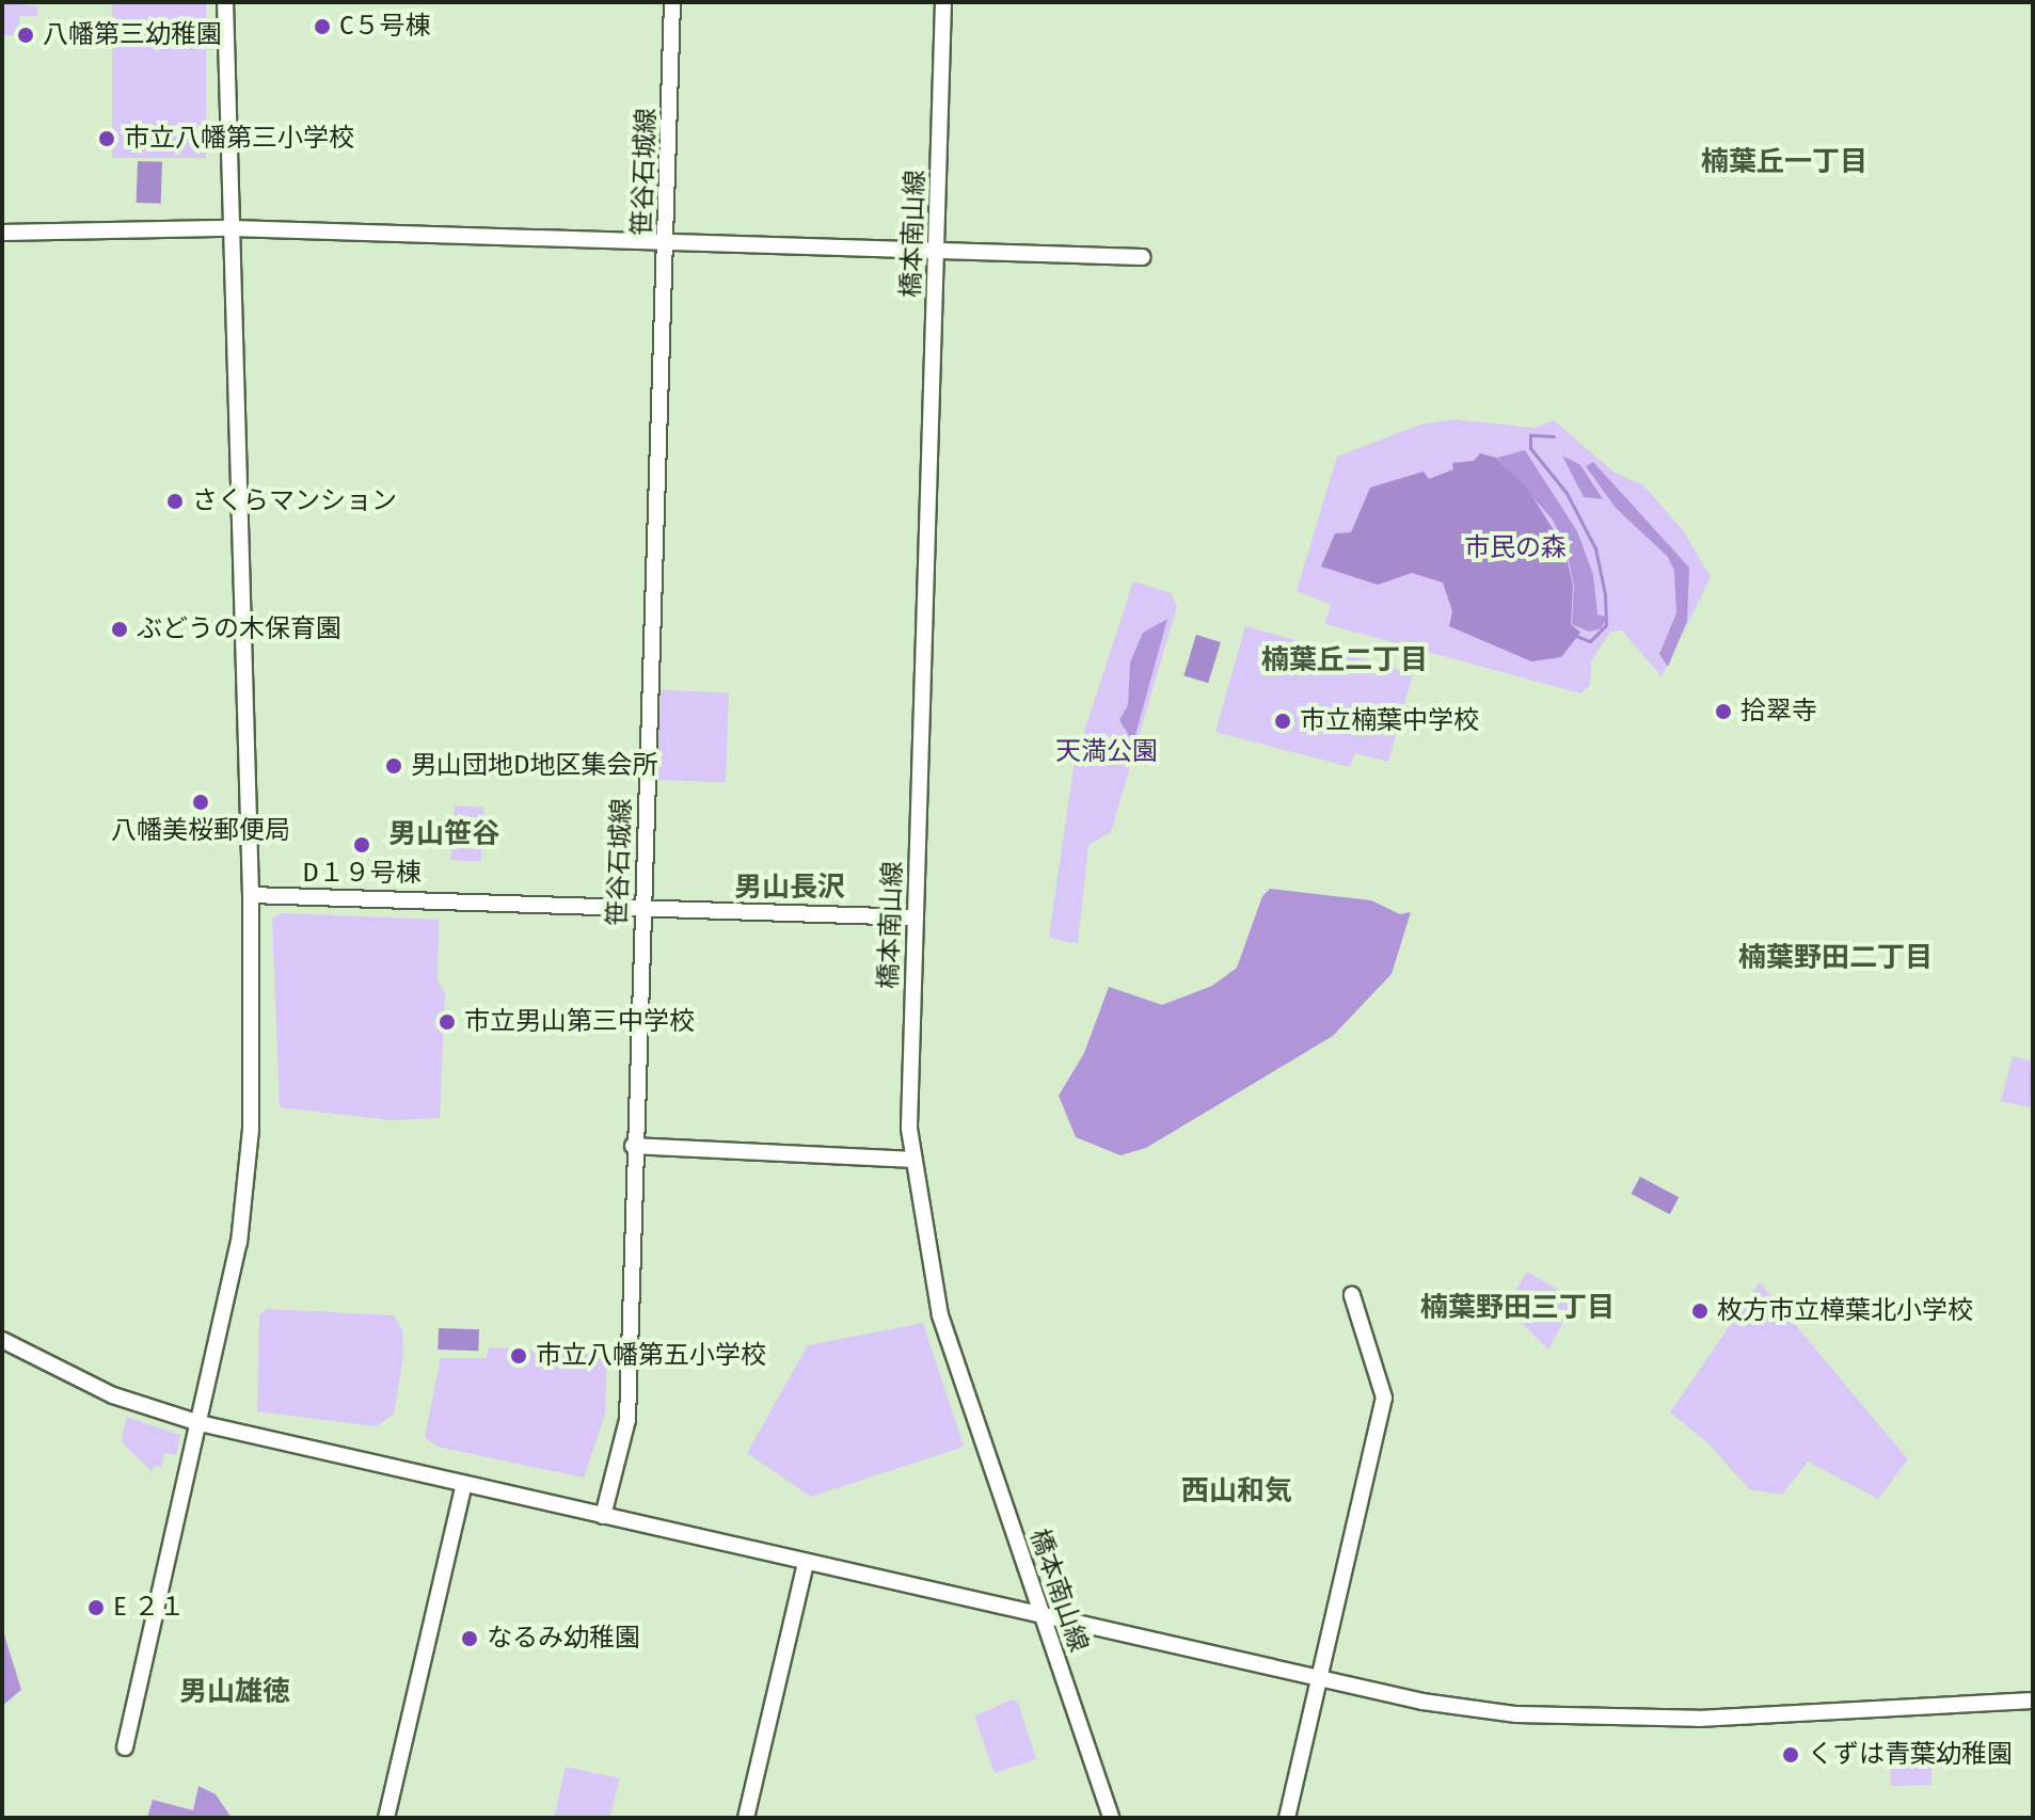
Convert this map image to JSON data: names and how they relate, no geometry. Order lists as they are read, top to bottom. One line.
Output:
{"streets":{"street":["笹谷石城線","橋本南山線"]},"districts":["楠葉丘一丁目","楠葉丘二丁目","男山笹谷","男山長沢","楠葉野田二丁目","楠葉野田三丁目","西山和気","男山雄徳"],"parks":["市民の森","天満公園"],"places":["C５号棟","八幡第三幼稚園","市立八幡第三小学校","さくらマンション","ぶどうの木保育園","拾翠寺","市立楠葉中学校","男山団地D地区集会所","八幡美桜郵便局","D１９号棟","市立男山第三中学校","枚方市立樟葉北小学校","市立八幡第五小学校","E ２１","なるみ幼稚園","くずは青葉幼稚園"]}
